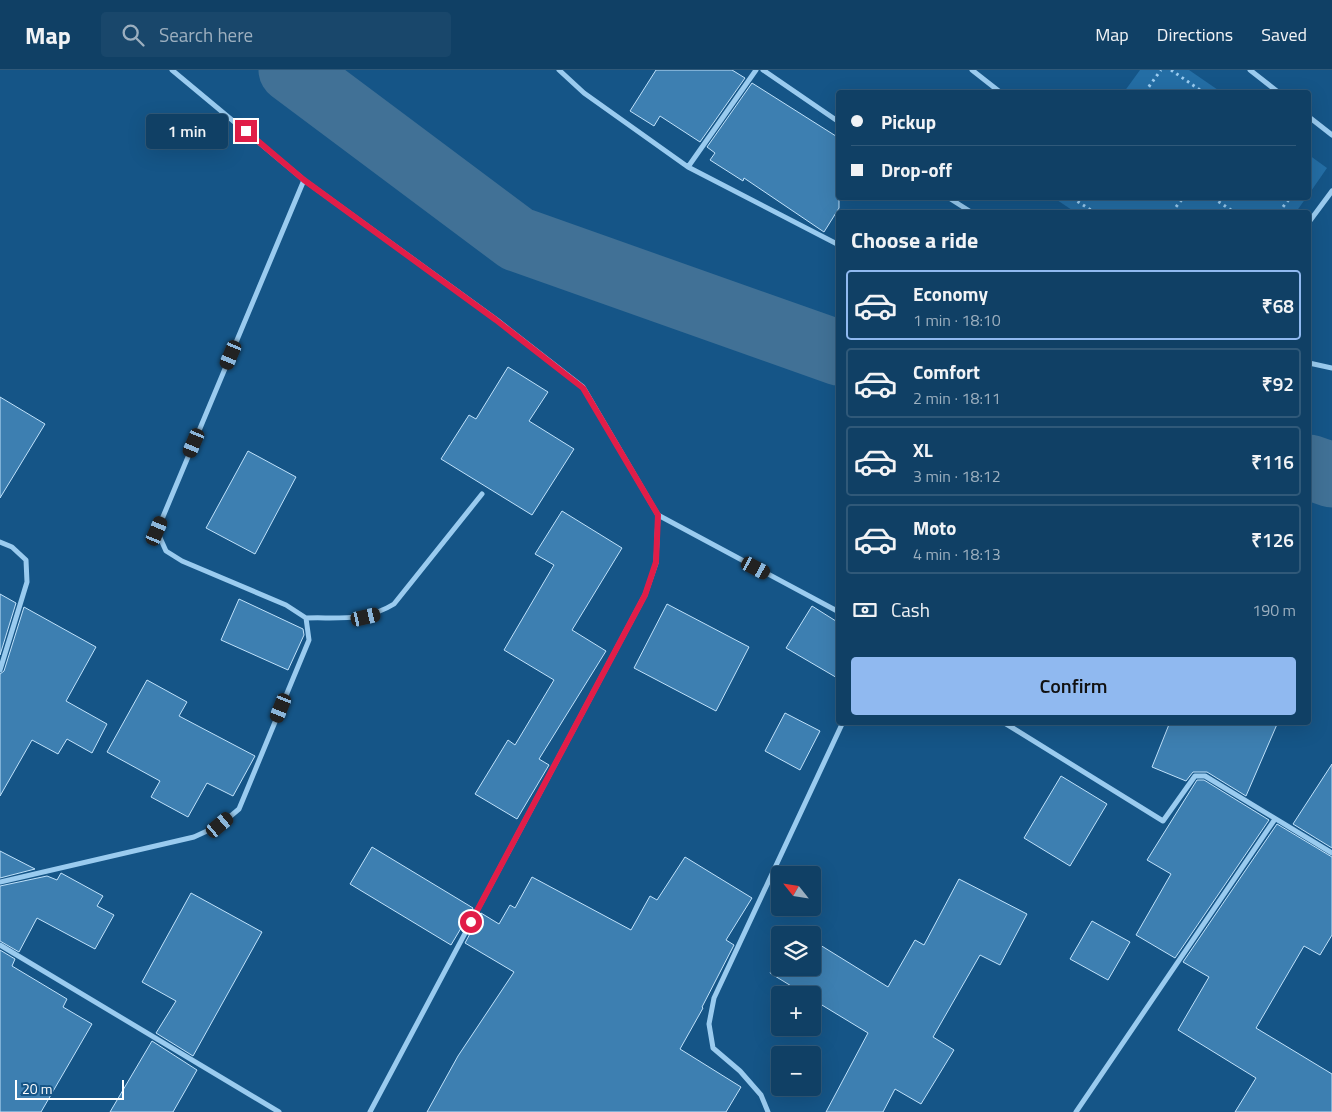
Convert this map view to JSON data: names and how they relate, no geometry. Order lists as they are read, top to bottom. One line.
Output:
{"scale_bar":"20 m","north":"top left","page":{"header":"Map","search":"Search here","nav":["Map","Directions","Saved"],"banner":["Pickup","Drop-off"],"bubble":"1 min","heading":"Choose a ride","list":[{"name":"Economy","note":"1 min · 18:10","value":"₹68"},{"name":"Comfort","note":"2 min · 18:11","value":"₹92"},{"name":"XL","note":"3 min · 18:12","value":"₹116"},{"name":"Moto","note":"4 min · 18:13","value":"₹126"}],"pay":["Cash","190 m"],"buttons":"Confirm","map_buttons":["+","−"],"scale":"20 m"}}
